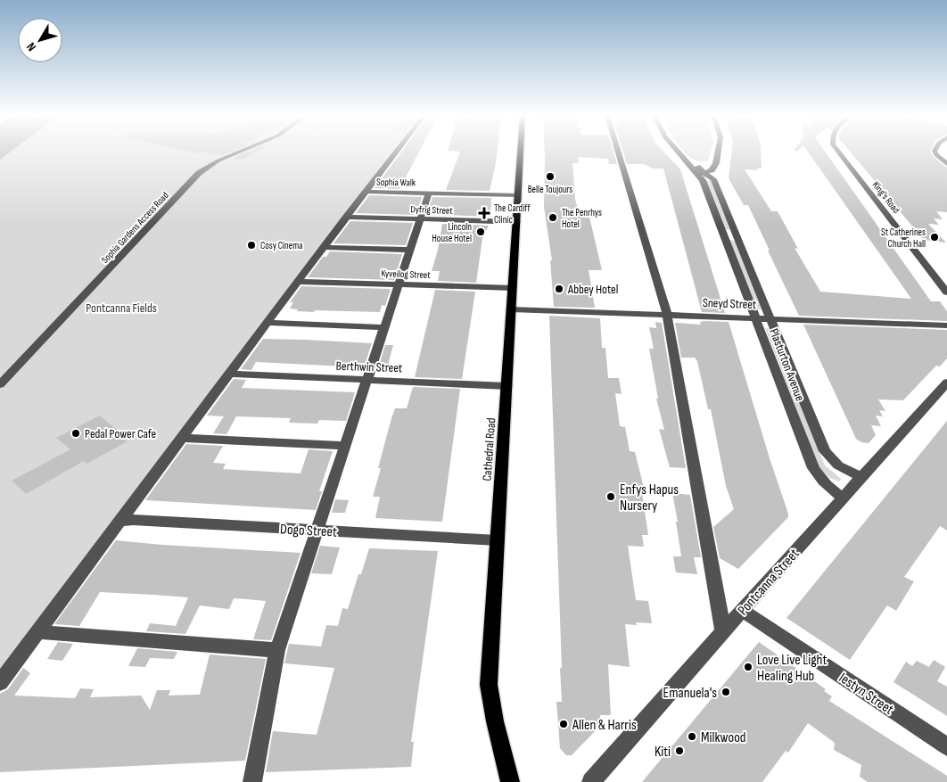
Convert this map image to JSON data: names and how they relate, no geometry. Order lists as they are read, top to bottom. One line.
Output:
{"streets":{"main road":["Cathedral Road"],"street":["Sophia Walk","King's Road","Dyfrig Street","Sophia Gardens Access Road","Kyveilog Street","Sneyd Street","Plasturton Avenue","Berthwin Street","Dogo Street","Pontcanna Street","Iestyn Street"]},"crossings":[["Sophia Walk","Cathedral Road"],["Dyfrig Street","Cathedral Road"],["Kyveilog Street","Cathedral Road"],["Sneyd Street","Plasturton Avenue"],["Sneyd Street","Cathedral Road"],["Plasturton Avenue","Pontcanna Street"],["Berthwin Street","Cathedral Road"],["Cathedral Road","Dogo Street"],["Pontcanna Street","Iestyn Street"]],"parks":["Pontcanna Fields"],"places":{"other":["Belle Toujours","The Penrhys Hotel","Lincoln House Hotel","St Catherines Church Hall","Cosy Cinema","Abbey Hotel","Pedal Power Cafe","Enfys Hapus Nursery","Love Live Light Healing Hub","Emanuela's","Allen & Harris","Milkwood","Kiti"],"health":["The Cardiff Clinic"]},"north":"bottom left"}
